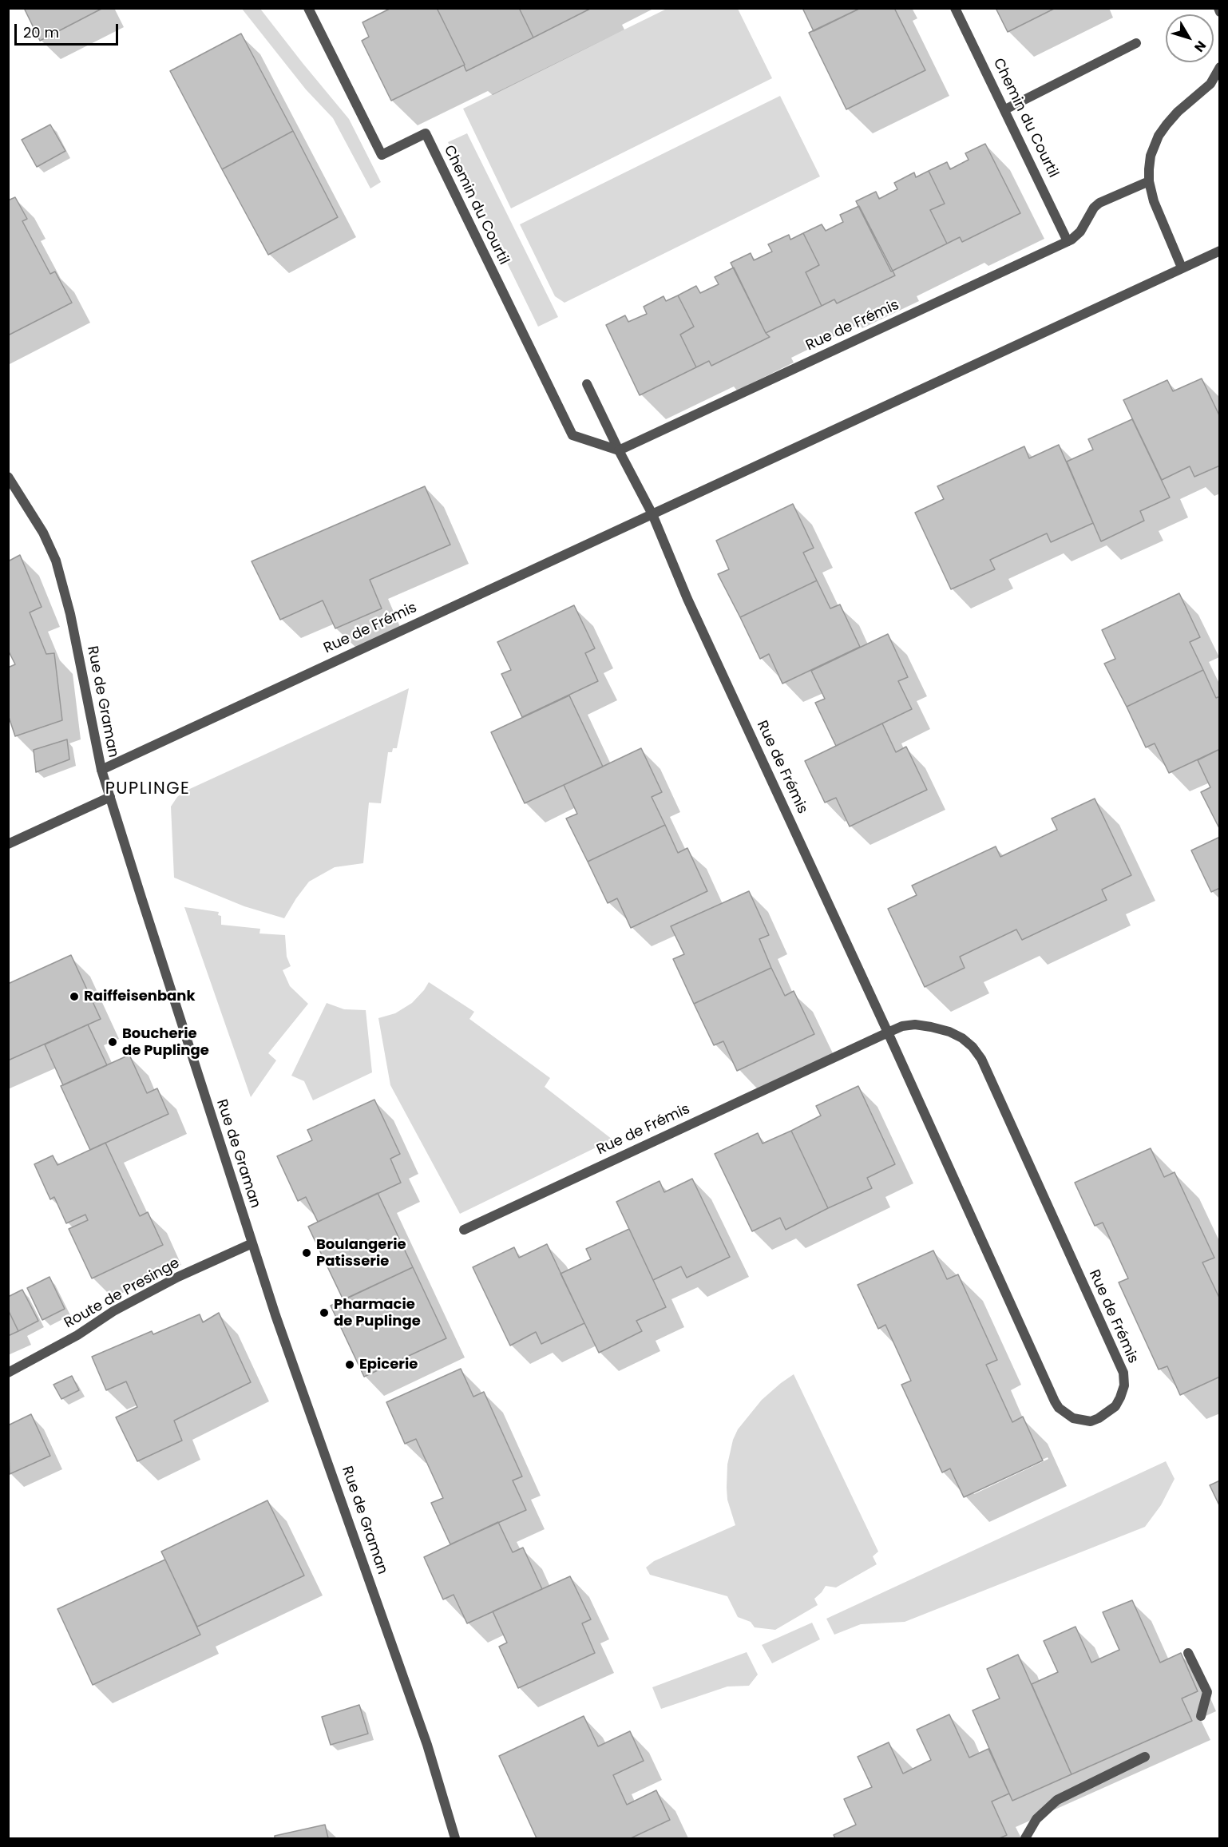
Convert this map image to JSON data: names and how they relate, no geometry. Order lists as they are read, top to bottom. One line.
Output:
{"streets":{"street":["Chemin du Courtil","Rue de Frémis","Rue de Graman","Route de Presinge"]},"crossings":[["Chemin du Courtil","Rue de Frémis"],["Rue de Frémis","Rue de Graman"],["Rue de Graman","Route de Presinge"]],"districts":["PUPLINGE"],"places":["Raiffeisenbank","Boucherie de Puplinge","Boulangerie Patisserie","Pharmacie de Puplinge","Epicerie"],"scale_bar":"20 m","north":"bottom right"}
